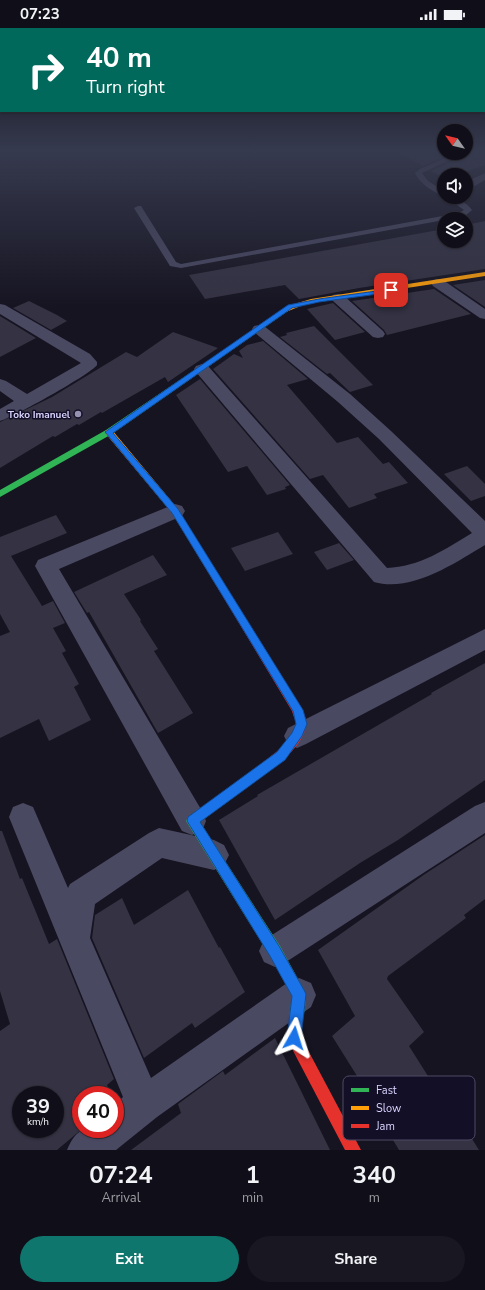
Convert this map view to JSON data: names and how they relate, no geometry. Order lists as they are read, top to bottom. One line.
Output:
{"places":["Toko Imanuel"],"legend":["Fast","Slow","Jam"],"north":"top left","page":{"status":"07:23","turn":["40 m","Turn right"],"speed":"39 km/h","limit":"40","eta":["07:24","Arrival","1","min","340","m"],"buttons":["Exit","Share"]}}
